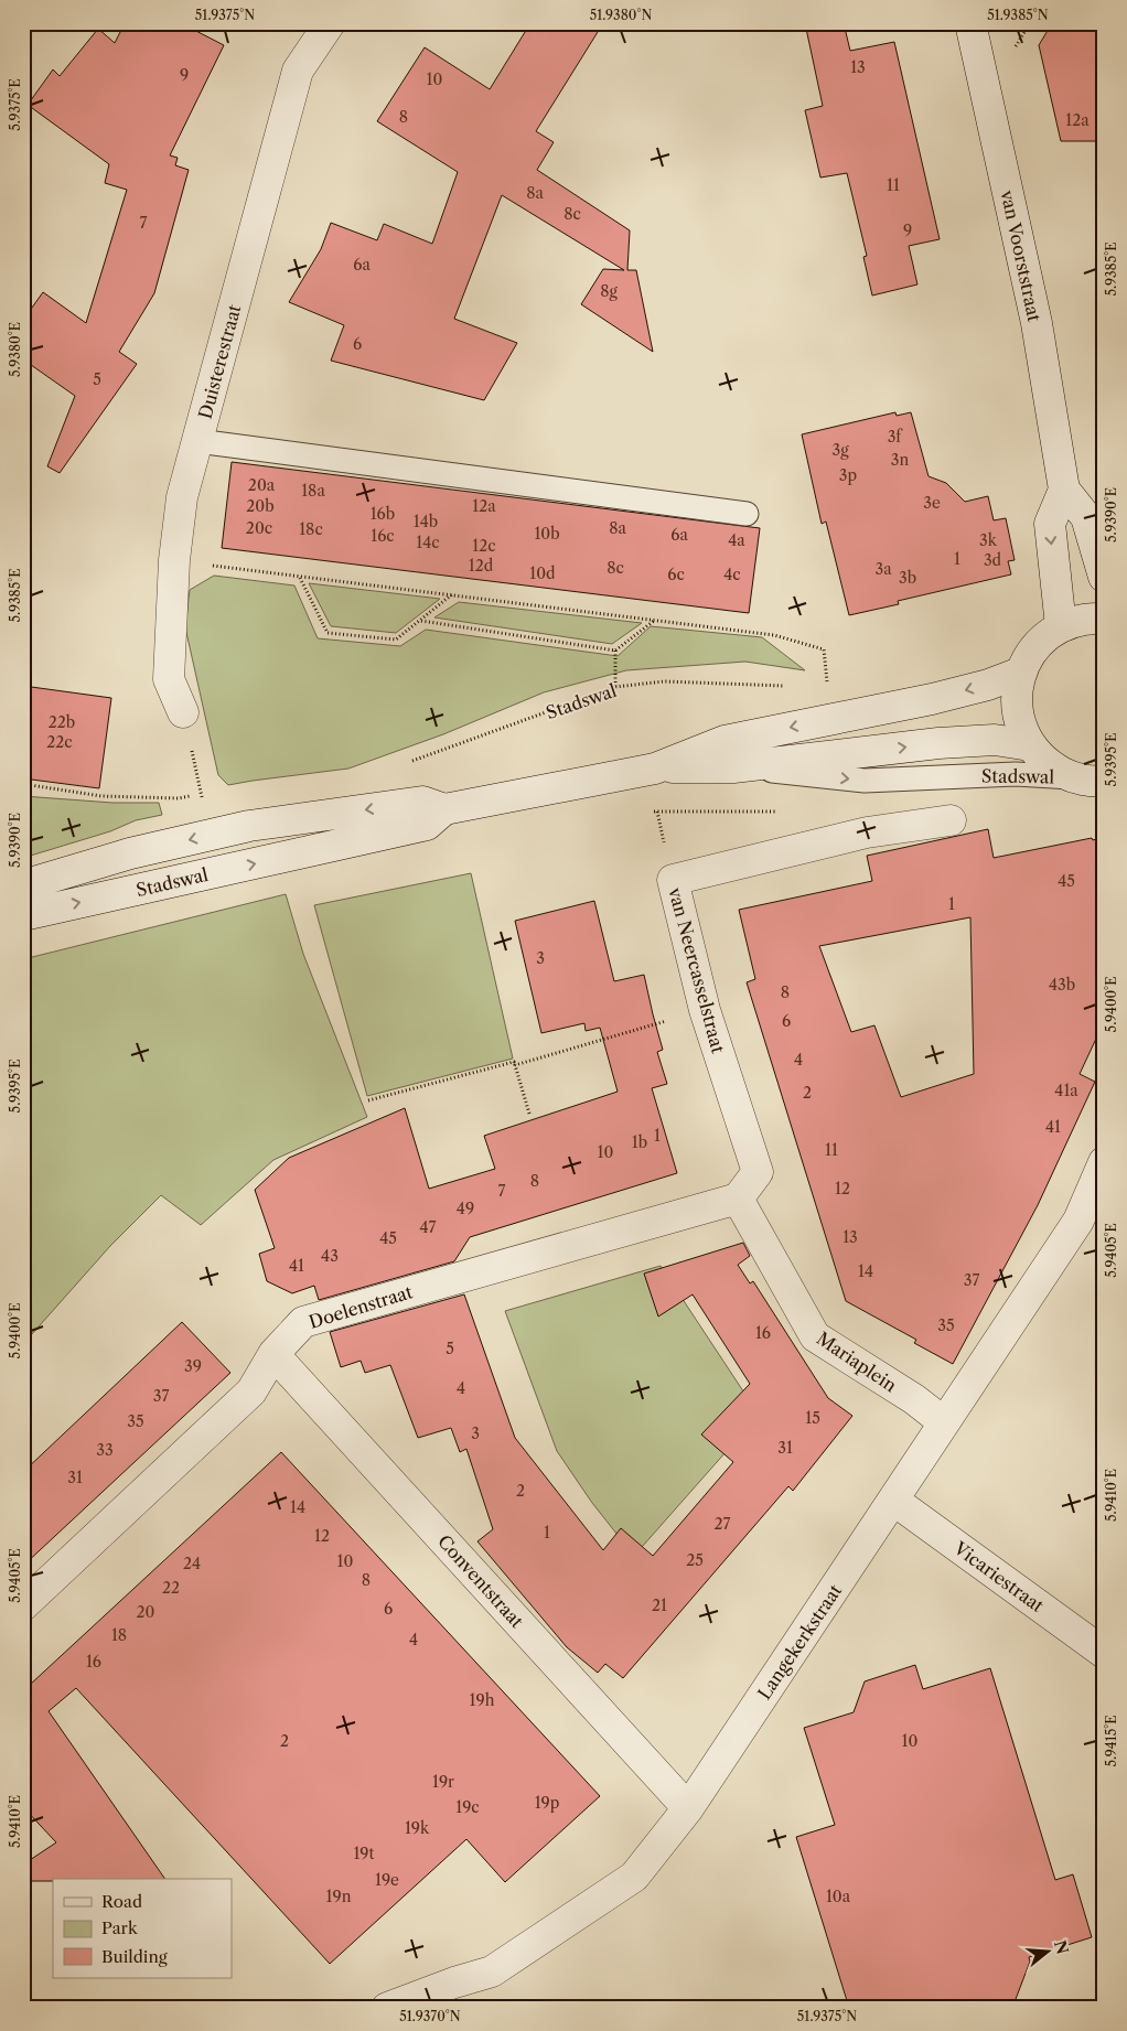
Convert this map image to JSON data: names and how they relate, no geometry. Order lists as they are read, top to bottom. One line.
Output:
{"streets":{"street":["van Voorststraat","Duisterestraat","Stadswal","van Neercasselstraat","Doelenstraat","Mariaplein","Vicariestraat","Conventstraat","Langekerkstraat"]},"crossings":[["van Neercasselstraat","Doelenstraat"],["van Neercasselstraat","Mariaplein"],["Doelenstraat","Mariaplein"],["Doelenstraat","Conventstraat"],["Mariaplein","Langekerkstraat"],["Vicariestraat","Langekerkstraat"],["Conventstraat","Langekerkstraat"]],"house_numbers":["13","9","10","8","12a","11","8a","8c","7","9","6a","8g","6","5","3f","3g","3n","3p","20a","18a","3e","20b","12a","16b","14b","20c","8a","18c","10b","6a","16c","4a","3k","14c","12c","1","3d","12d","8c","3a","10d","6c","4c","3b","22b","22c","45","1","3","43b","8","6","4","41a","2","41","1","1b","11","10","8","12","7","49","47","13","45","43","41","14","37","35","16","5","39","4","37","15","35","3","31","33","31","2","14","27","1","12","25","10","24","8","22","21","6","20","18","4","16","19h","2","10","19r","19p","19c","19k","19t","19e","19n","10a"],"legend":["Road","Park","Building"],"north":"right","coordinates":["51.9375°N","51.9380°N","51.9385°N","5.9375°E","5.9385°E","5.9380°E","5.9390°E","5.9395°E","5.9400°E","5.9405°E","5.9410°E","5.9415°E","51.9370°N"]}
